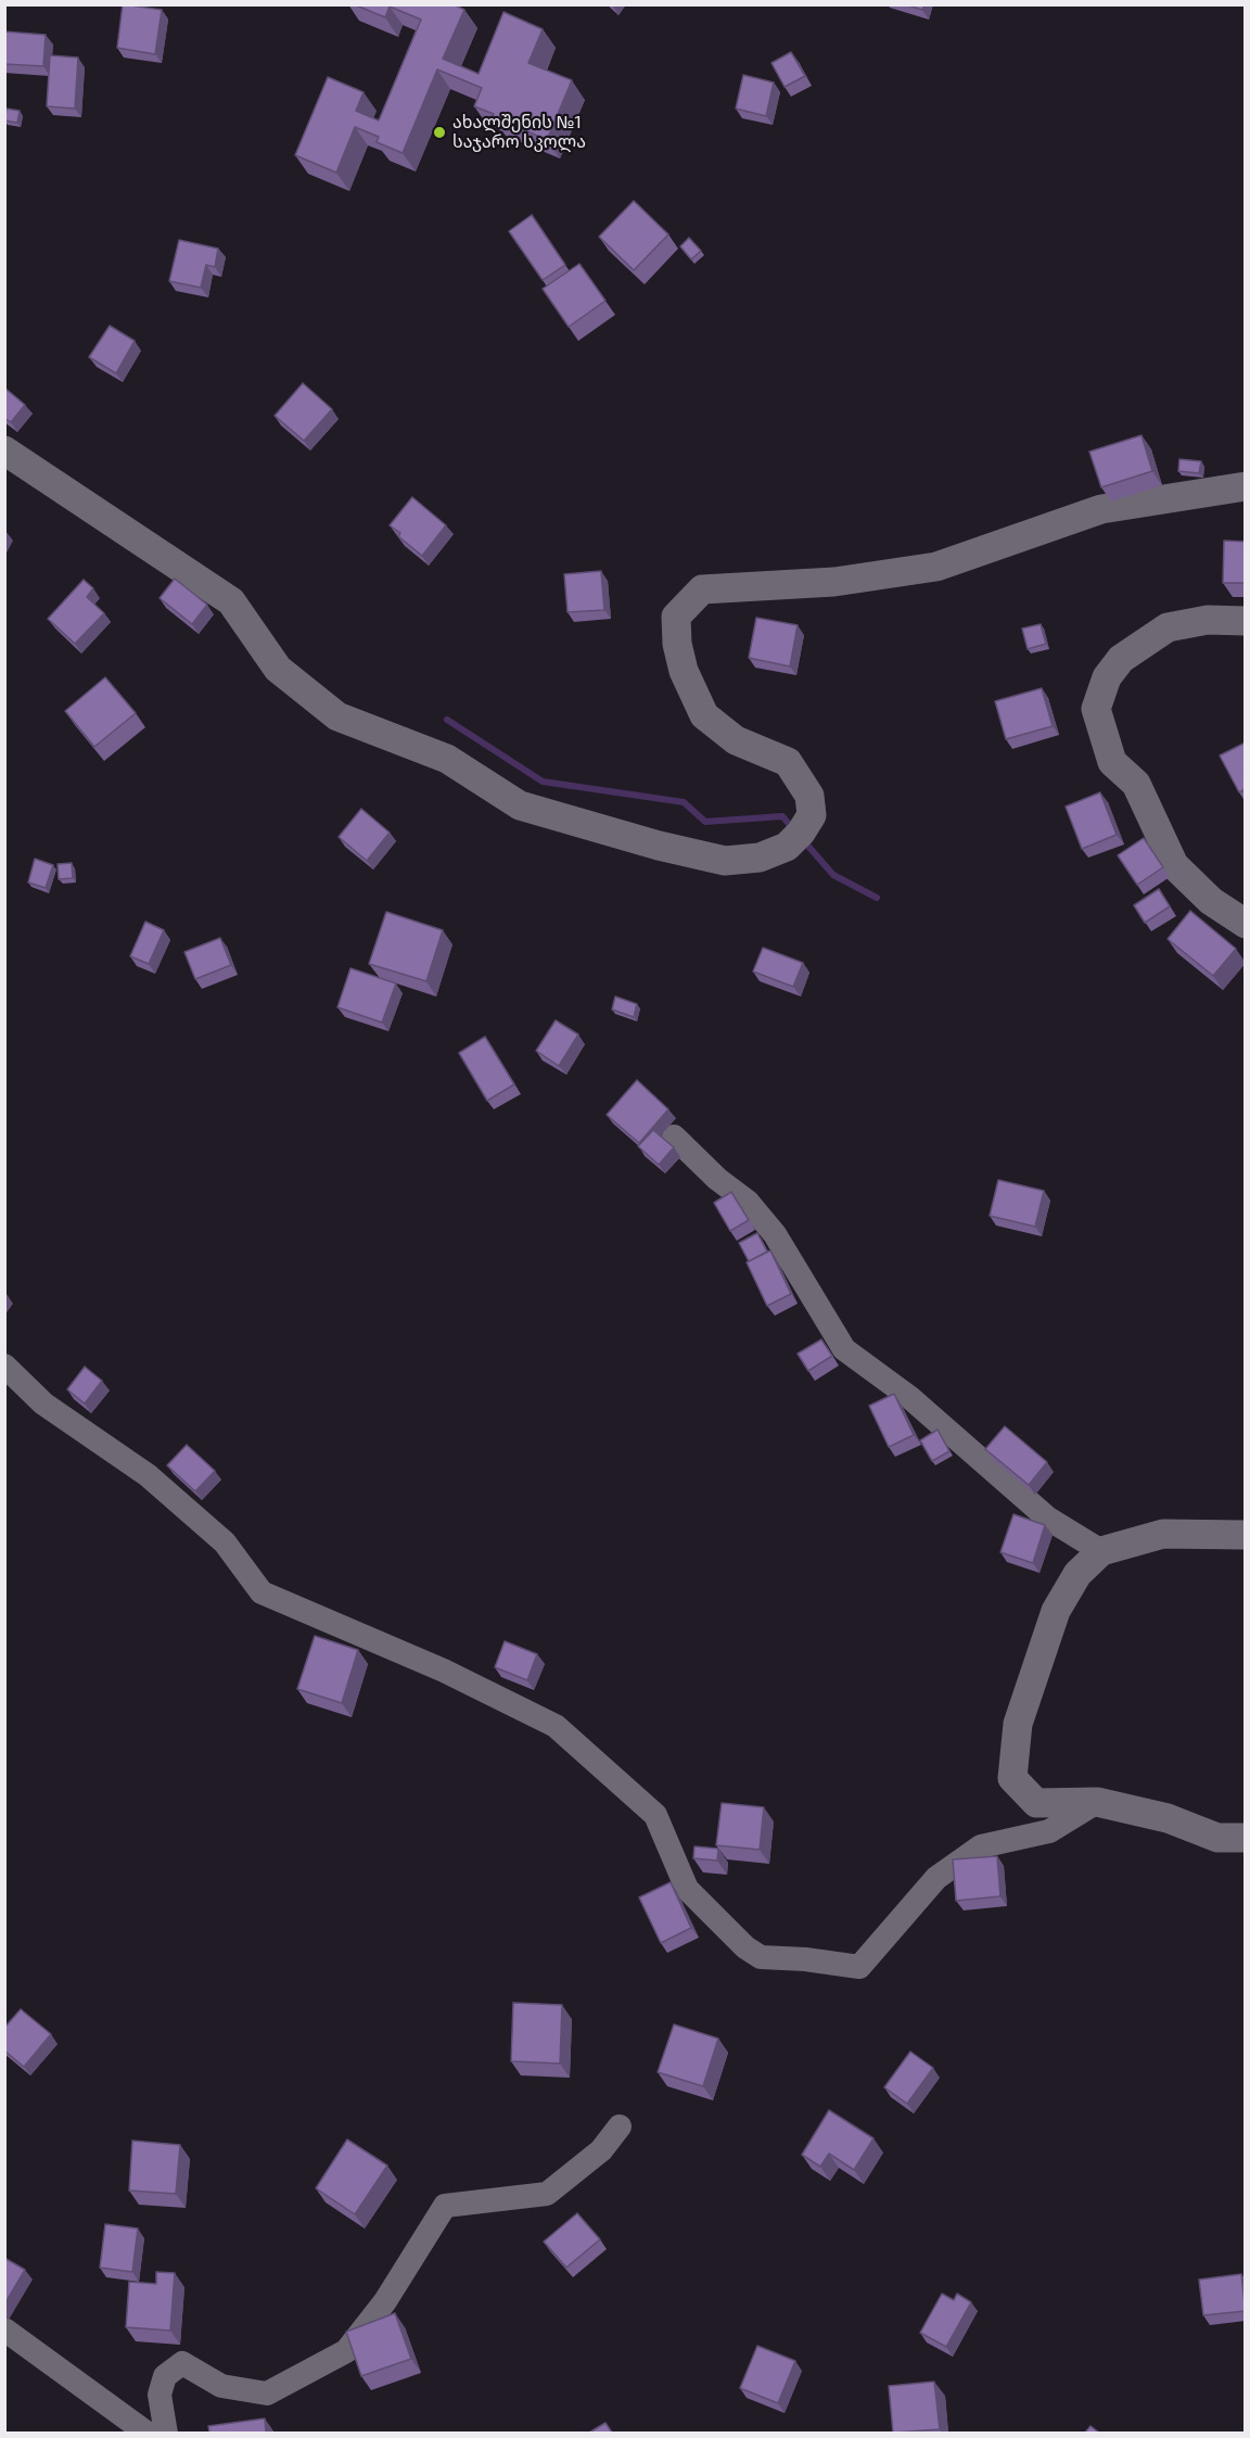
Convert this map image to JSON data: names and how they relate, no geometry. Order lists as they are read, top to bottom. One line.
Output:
{"places":["ახალშენის №1 საჯარო სკოლა"]}
